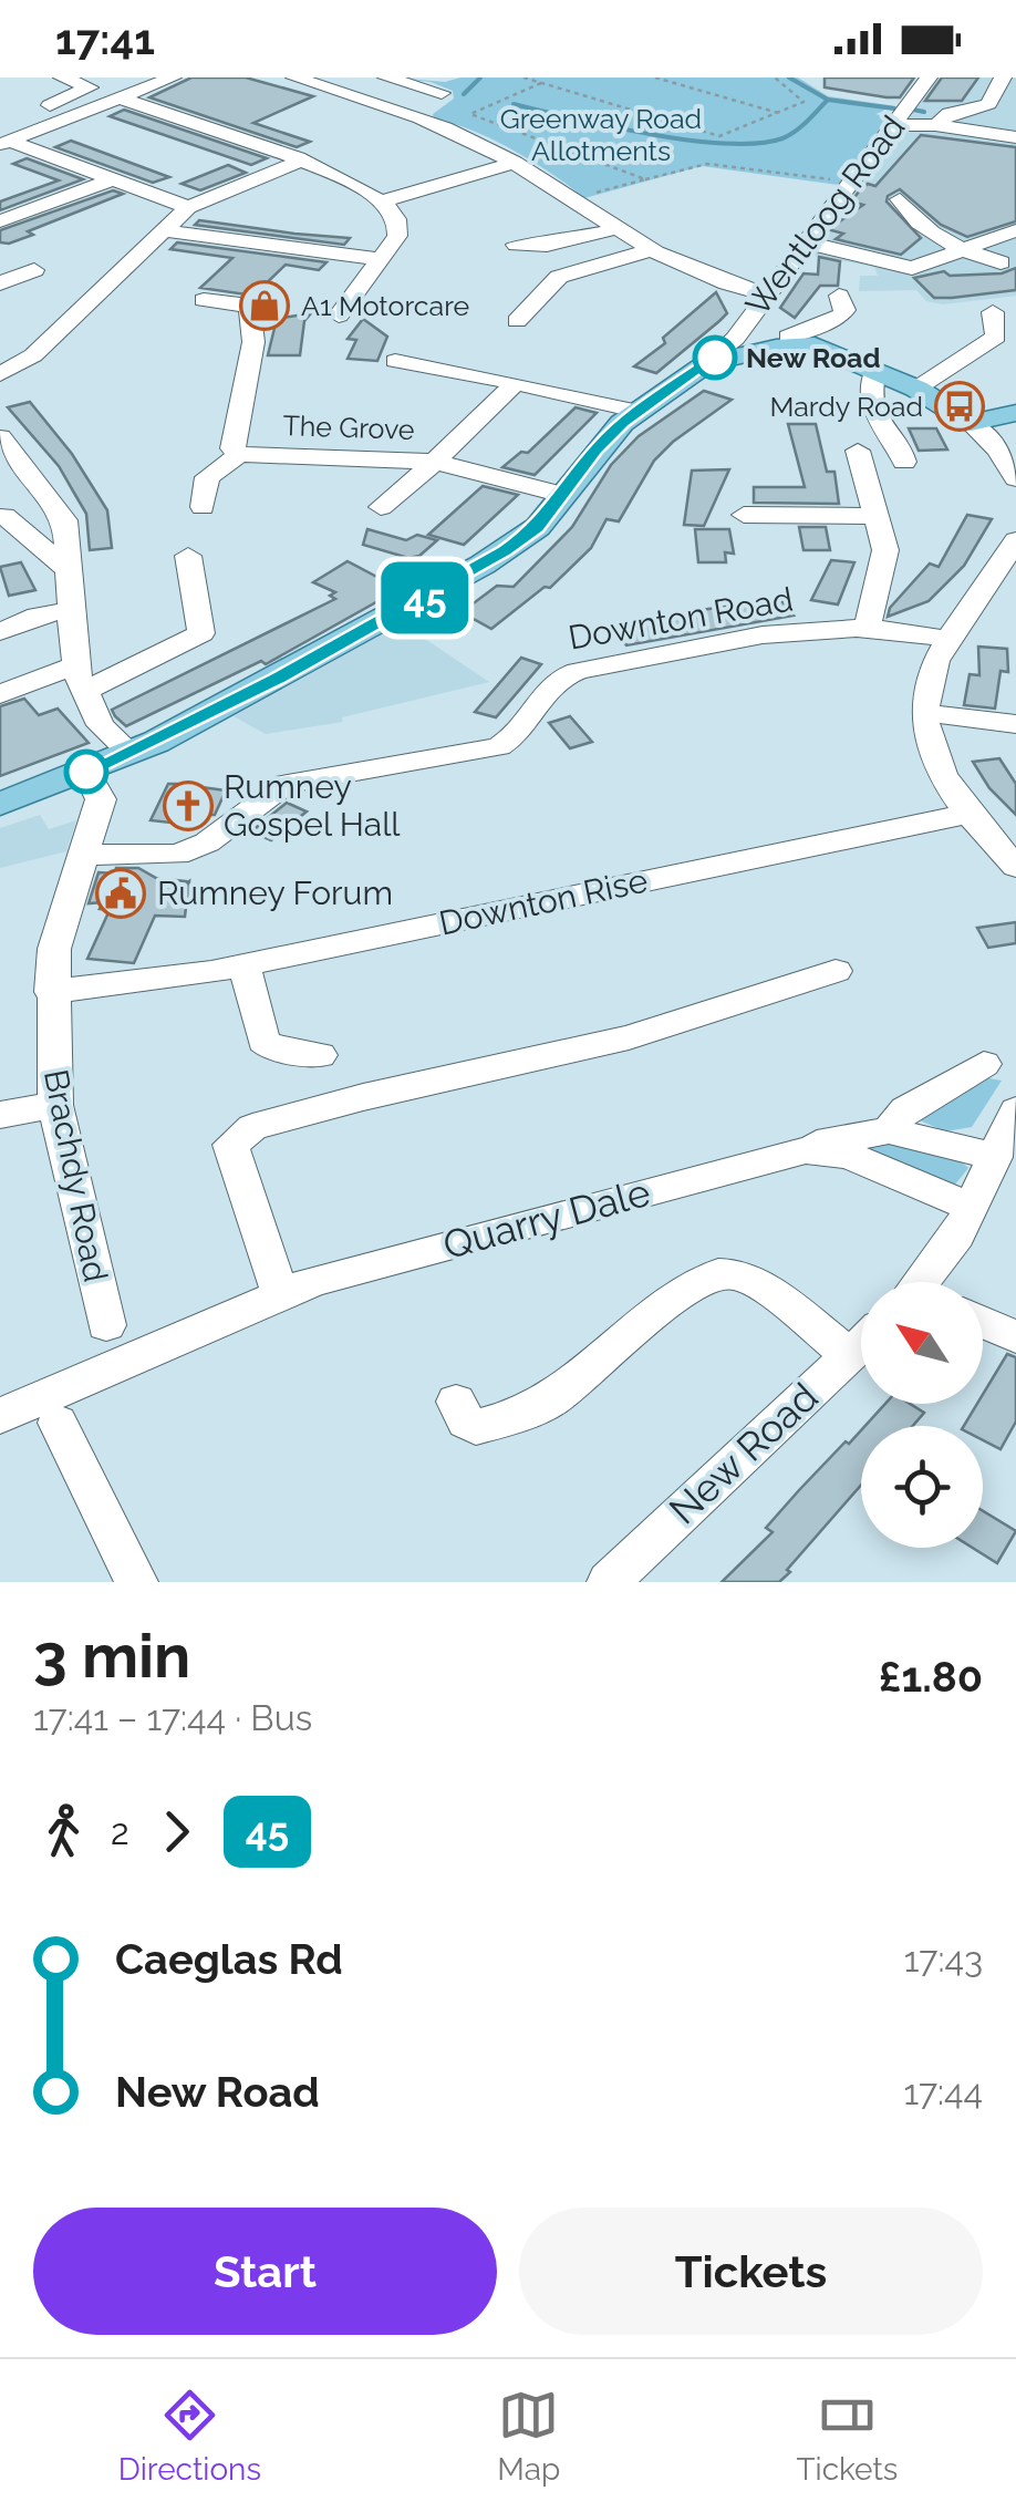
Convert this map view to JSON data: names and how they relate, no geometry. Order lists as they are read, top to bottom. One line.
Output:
{"streets":{"main road":["Wentloog Road"],"street":["The Grove","Downton Road","Downton Rise","Brachdy Road","Quarry Dale","New Road"]},"crossings":[["Wentloog Road","The Grove"],["Wentloog Road","Brachdy Road"],["Downton Road","Brachdy Road"],["Downton Rise","Brachdy Road"],["Brachdy Road","Quarry Dale"]],"parks":["Greenway Road Allotments"],"places":{"shop":["A1 Motorcare"],"other":["New Road"],"bus stop":["Mardy Road"],"church":["Rumney Gospel Hall"],"public building":["Rumney Forum"]},"lines":["bus line 45"],"north":"top left","page":{"status":"17:41","on_map":"45","heading":["3 min","17:41 – 17:44 · Bus","£1.80"],"legs":["2","45"],"list":[{"name":"Caeglas Rd","value":"17:43"},{"name":"New Road","value":"17:44"}],"buttons":["Start","Tickets"],"tabs":["Directions","Map","Tickets"]}}
